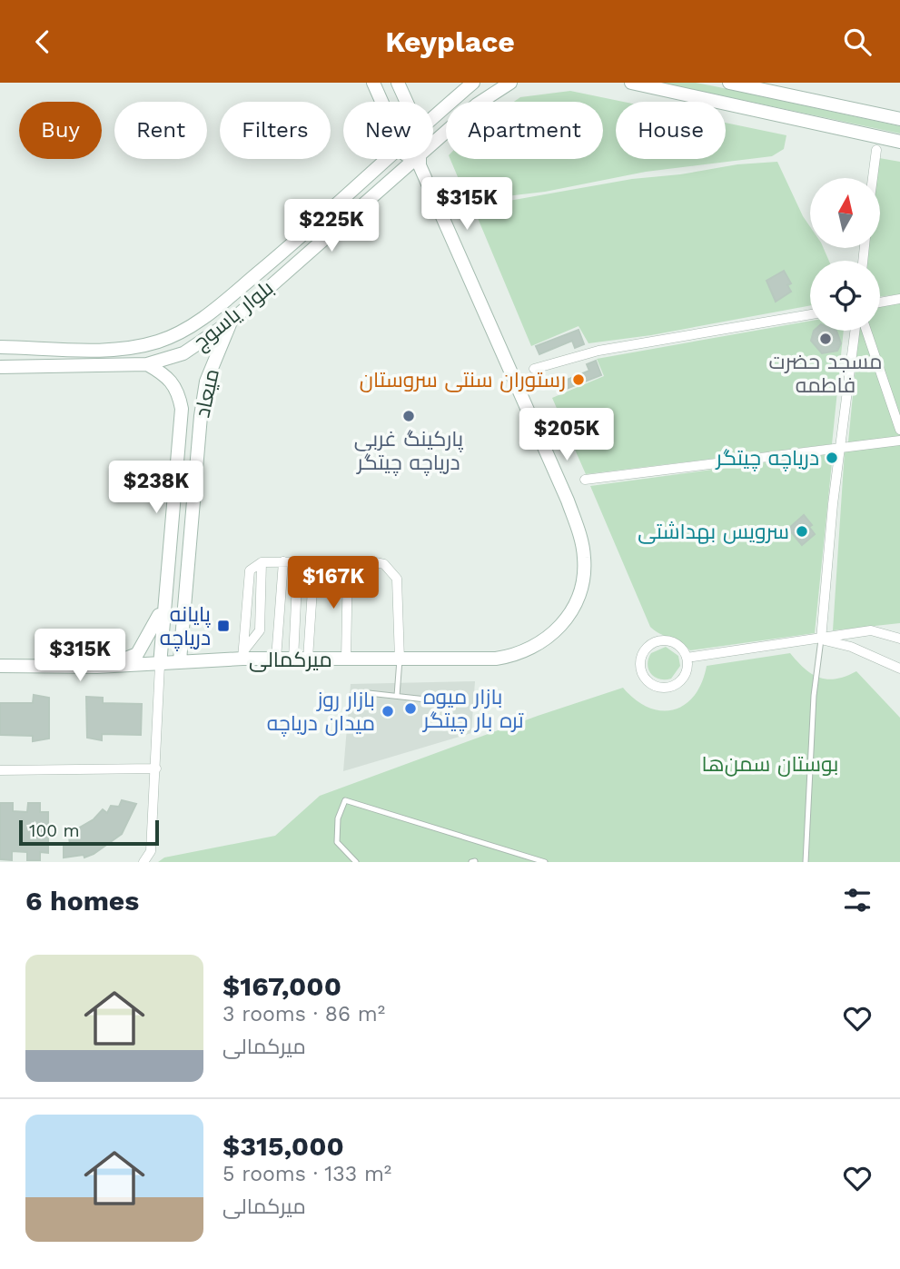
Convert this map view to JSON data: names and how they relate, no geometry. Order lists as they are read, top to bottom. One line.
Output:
{"streets":{"street":["بلوار یاسوج","میعاد","میرکمالی"]},"crossings":[["بلوار یاسوج","میعاد"],["بلوار یاسوج","میرکمالی"],["میعاد","میرکمالی"]],"parks":["بوستان سمن‌ها"],"places":{"other":["مسجد حضرت فاطمه","رستوران سنتی سروستان","پارکینگ غربی دریاچه چیتگر","دریاچه چیتگر","سرویس بهداشتی","بازار میوه تره بار چیتگر","بازار روز میدان دریاچه"],"transit":["پایانه دریاچه"]},"scale_bar":"100 m","north":"top","page":{"header":"Keyplace","chip":["Buy","Rent","Filters","New","Apartment","House"],"price":["$315K","$225K","$205K","$238K","$167K","$315K"],"scale":"100 m","heading":"6 homes","list":[{"name":"$167,000","note":"3 rooms · 86 m² · میرکمالی"},{"name":"$315,000","note":"5 rooms · 133 m² · میرکمالی"}]}}
